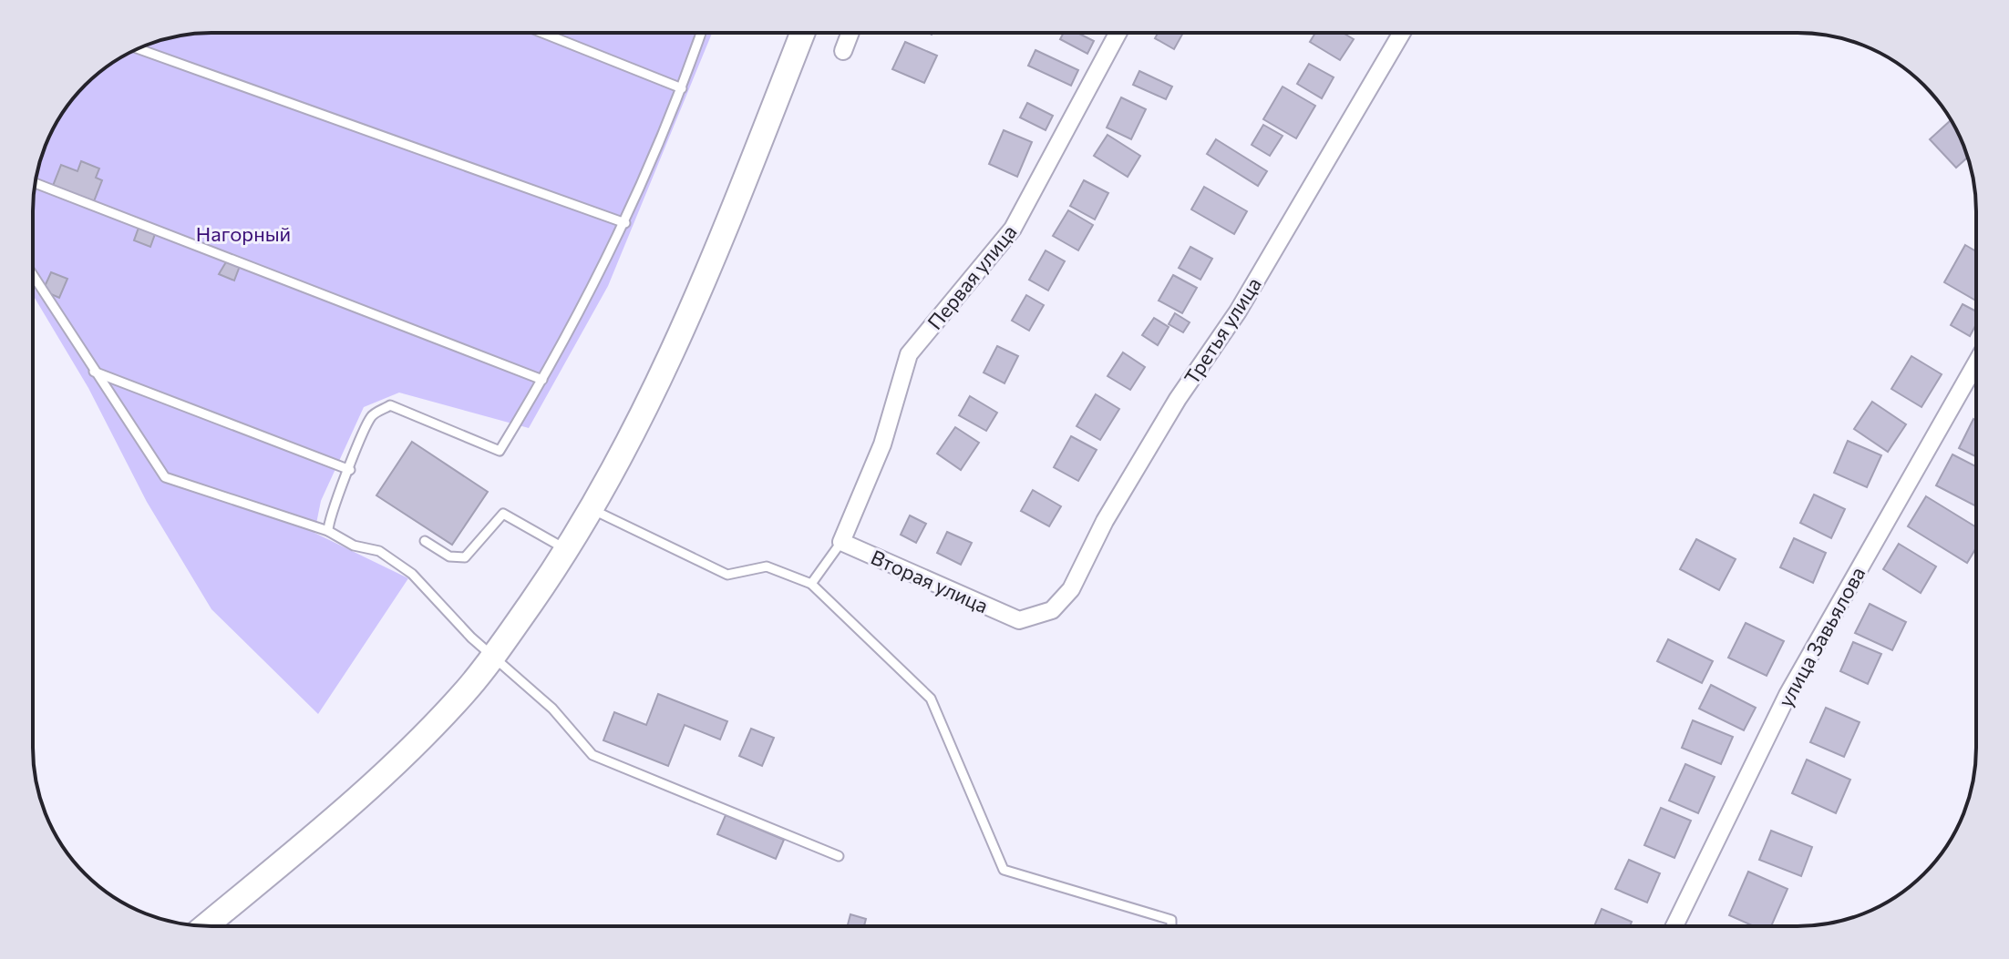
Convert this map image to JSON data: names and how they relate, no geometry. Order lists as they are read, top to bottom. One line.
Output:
{"streets":{"street":["Первая улица","Третья улица","Вторая улица","улица Завьялова"]},"crossings":[["Первая улица","Вторая улица"],["Третья улица","Вторая улица"]],"parks":["Нагорный"]}
